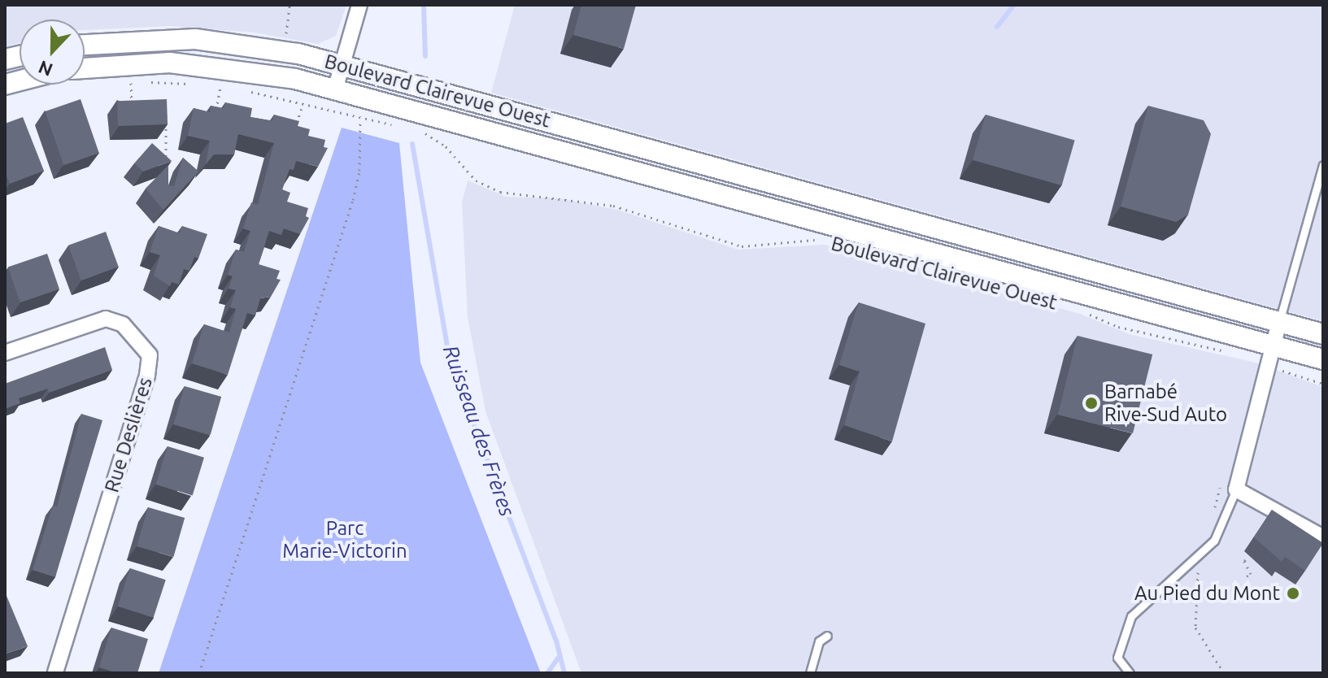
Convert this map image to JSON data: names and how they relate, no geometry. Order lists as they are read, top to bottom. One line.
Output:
{"streets":{"street":["Boulevard Clairevue Ouest","Rue Deslières"]},"water":["Ruisseau des Frères"],"parks":["Parc Marie-Victorin"],"places":["Barnabé Rive-Sud Auto","Au Pied du Mont"],"north":"bottom"}
